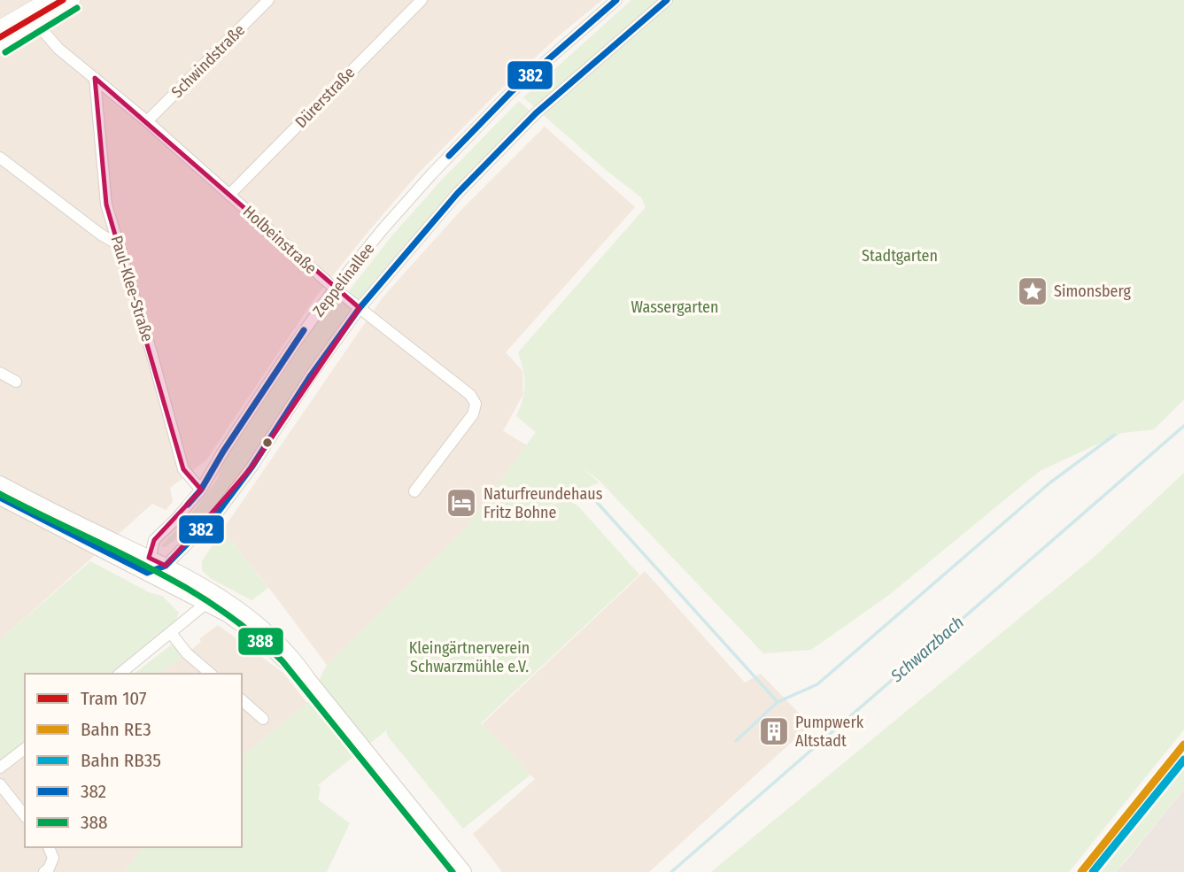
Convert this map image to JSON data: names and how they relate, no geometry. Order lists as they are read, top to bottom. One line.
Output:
{"streets":{"street":["Schwindstraße","Dürerstraße","Holbeinstraße","Zeppelinallee","Paul-Klee-Straße"]},"crossings":[["Schwindstraße","Holbeinstraße"],["Dürerstraße","Holbeinstraße"],["Holbeinstraße","Zeppelinallee"],["Holbeinstraße","Paul-Klee-Straße"],["Zeppelinallee","Paul-Klee-Straße"]],"water":["Schwarzbach"],"parks":["Stadtgarten","Wassergarten","Kleingärtnerverein Schwarzmühle e.V."],"places":{"place":["Simonsberg"],"hotel":["Naturfreundehaus Fritz Bohne"],"building":["Pumpwerk Altstadt"]},"lines":["tram line 107","transit line 382","transit line 388","rail line RE3","rail line RB35"],"legend":["Tram 107","Bahn RE3","Bahn RB35","382","388"]}
